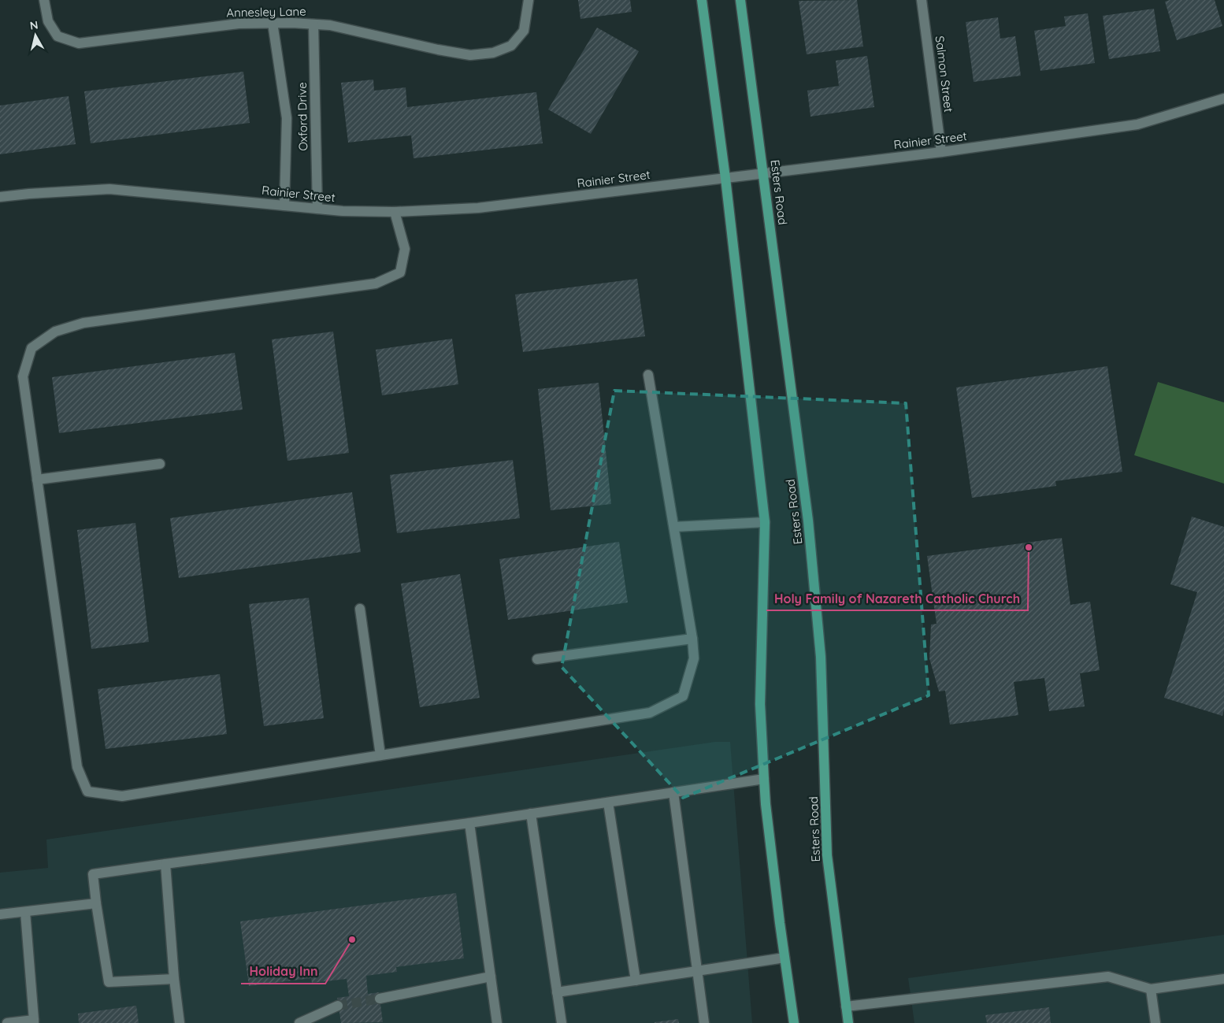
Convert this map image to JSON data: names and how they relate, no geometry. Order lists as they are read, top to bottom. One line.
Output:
{"streets":{"main road":["Esters Road"],"street":["Annesley Lane","Salmon Street","Oxford Drive","Rainier Street"]},"crossings":[["Annesley Lane","Oxford Drive"],["Salmon Street","Rainier Street"],["Oxford Drive","Rainier Street"],["Rainier Street","Esters Road"]],"places":["Holy Family of Nazareth Catholic Church","Holiday Inn"],"north":"top"}
